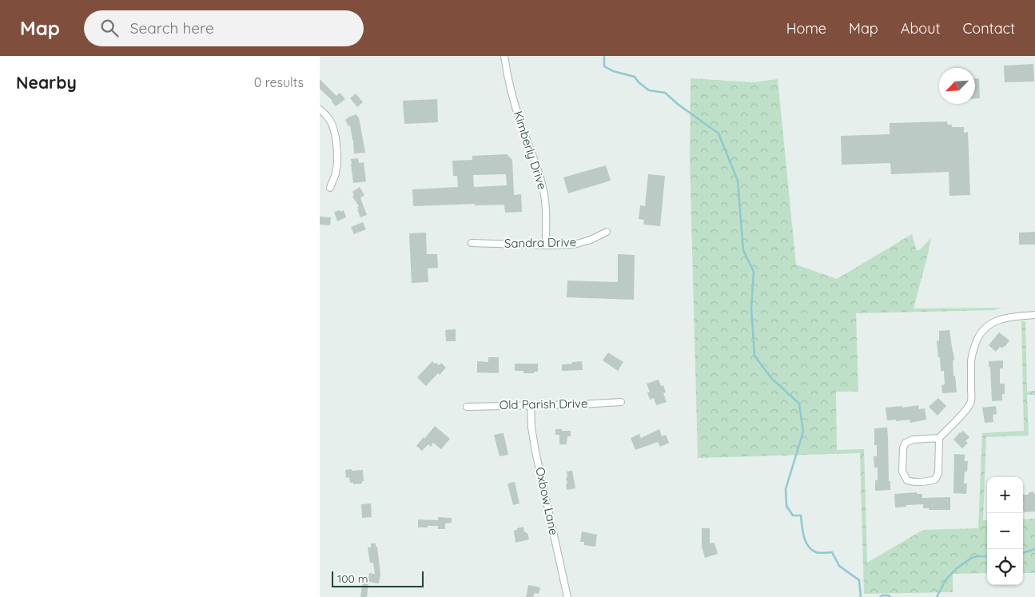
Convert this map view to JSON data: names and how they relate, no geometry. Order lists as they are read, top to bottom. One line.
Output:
{"streets":{"street":["Kimberly Drive","Sandra Drive","Old Parish Drive","Oxbow Lane"]},"crossings":[["Kimberly Drive","Sandra Drive"],["Old Parish Drive","Oxbow Lane"]],"scale_bar":"100 m","north":"bottom left","page":{"header":"Map","search":"Search here","nav":["Home","Map","About","Contact"],"heading":["Nearby","0 results"],"map_buttons":["+","−"],"scale":"100 m"}}
